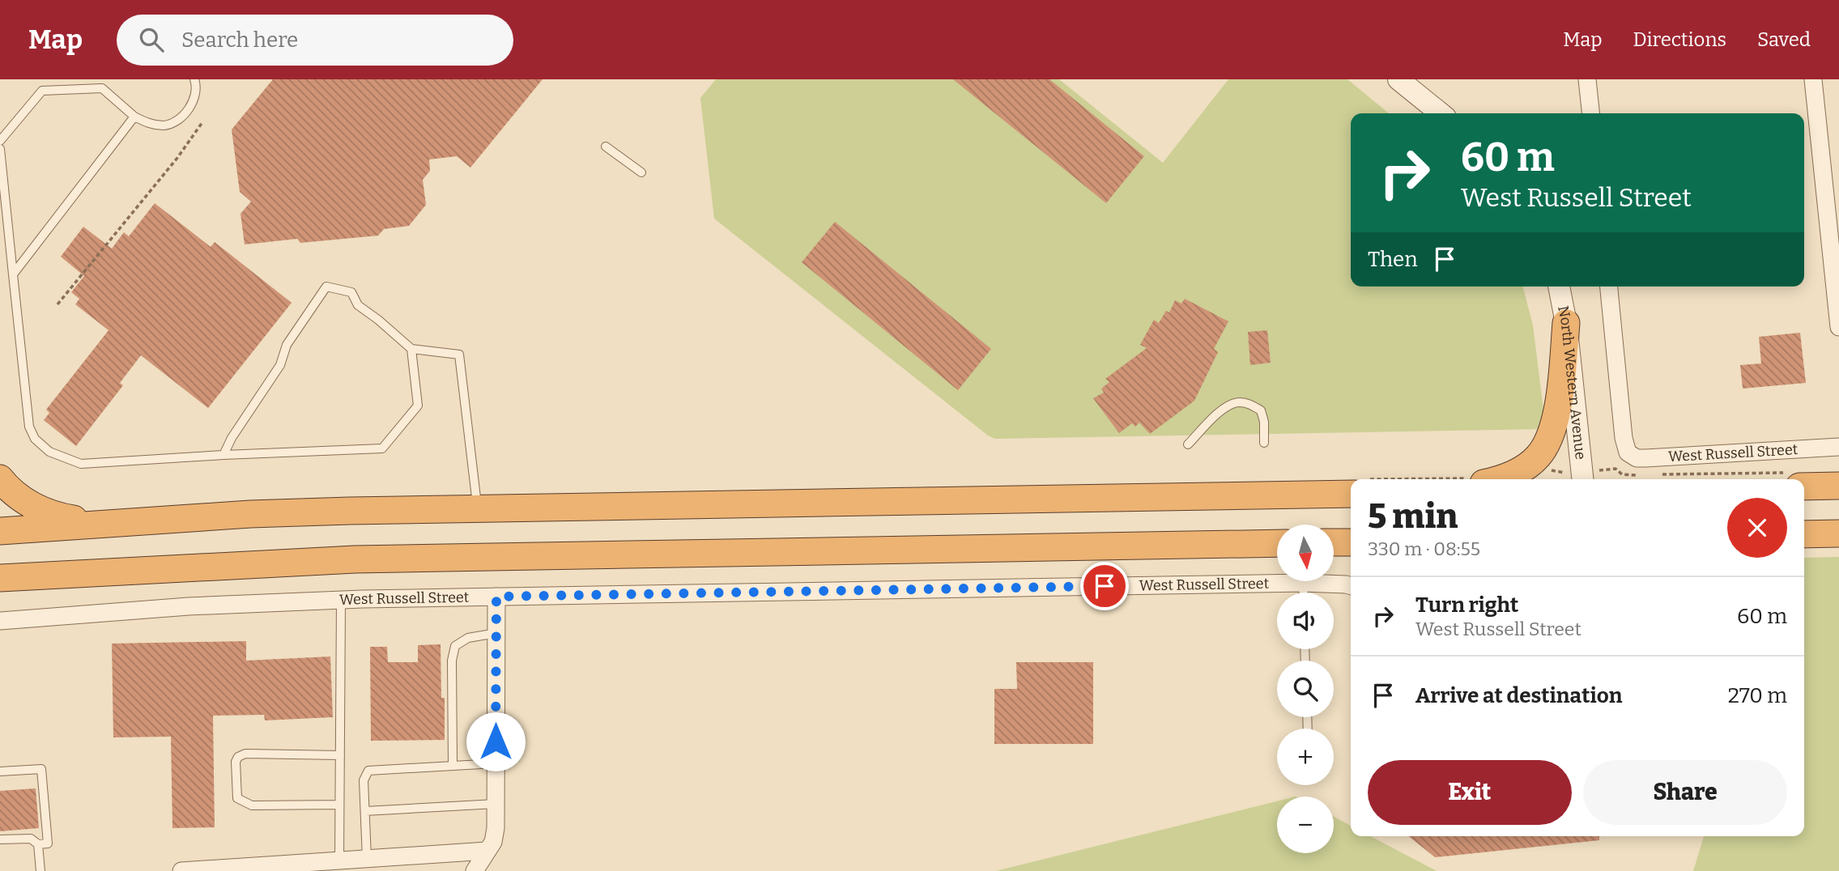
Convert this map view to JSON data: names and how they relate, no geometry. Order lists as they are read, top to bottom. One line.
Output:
{"streets":{"street":["North Western Avenue","West Russell Street"]},"north":"bottom","page":{"header":"Map","search":"Search here","nav":["Map","Directions","Saved"],"turn":["60 m","West Russell Street"],"then":"Then","heading":["5 min","330 m · 08:55"],"map_buttons":["+","−"],"list":[{"name":"Turn right","note":"West Russell Street","value":"60 m"},{"name":"Arrive at destination","value":"270 m"}],"buttons":["Exit","Share"]}}
